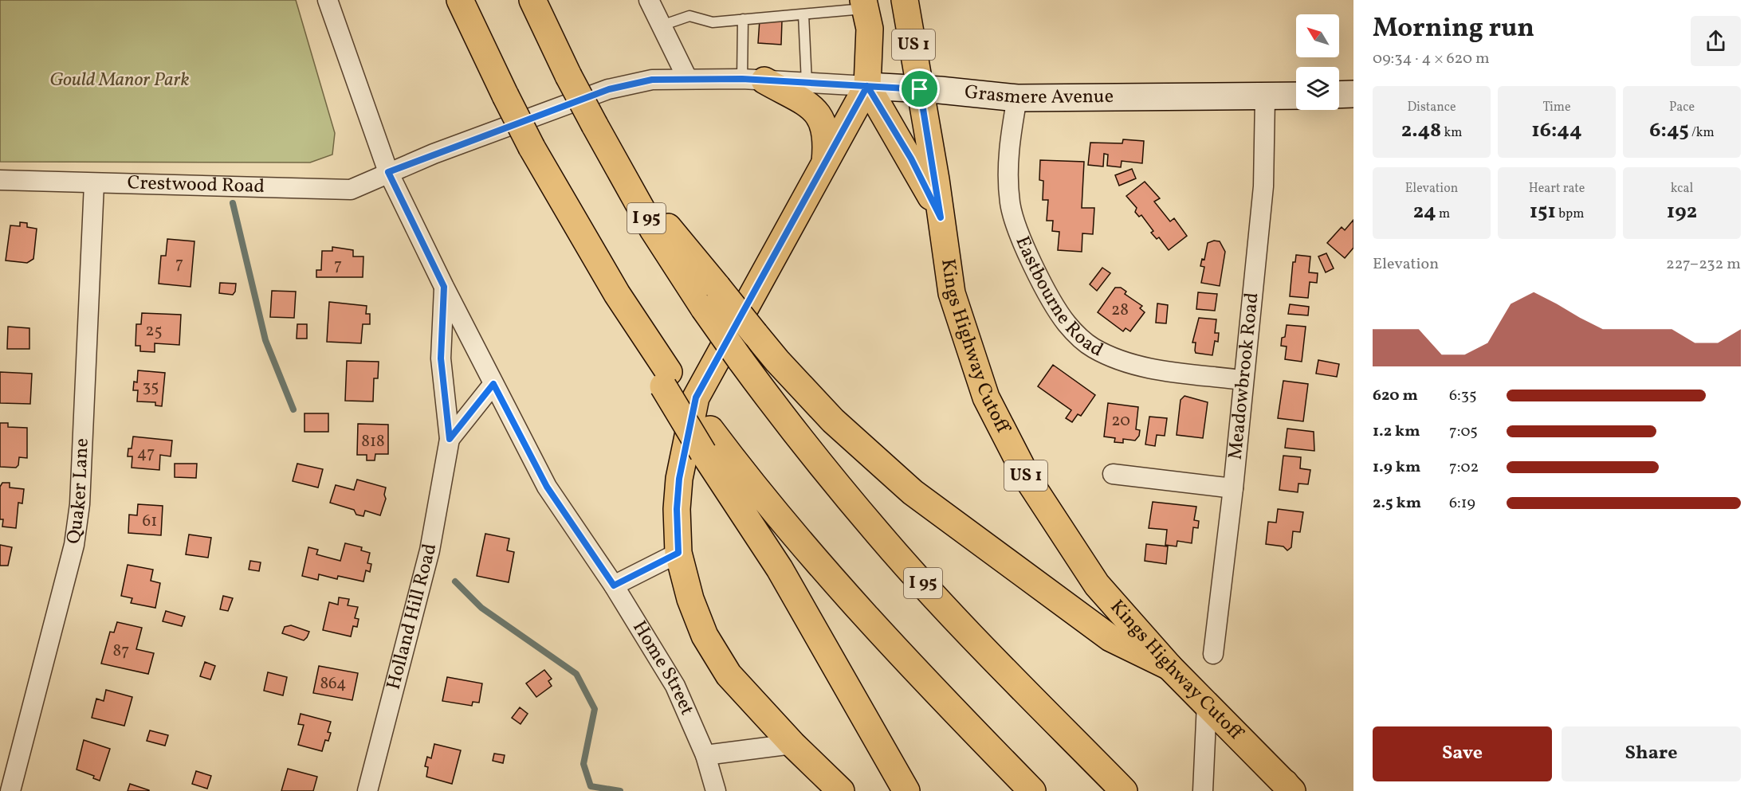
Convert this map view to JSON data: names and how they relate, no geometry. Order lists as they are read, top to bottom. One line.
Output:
{"streets":{"main road":["US 1","I 95","Kings Highway Cutoff"],"street":["Grasmere Avenue","Crestwood Road","Eastbourne Road","Meadowbrook Road","Quaker Lane","Holland Hill Road","Home Street"]},"crossings":[["US 1","Grasmere Avenue"],["Grasmere Avenue","Crestwood Road"],["Grasmere Avenue","Eastbourne Road"],["Grasmere Avenue","Kings Highway Cutoff"],["Grasmere Avenue","Meadowbrook Road"],["Grasmere Avenue","Home Street"],["Crestwood Road","Quaker Lane"],["Crestwood Road","Home Street"],["Eastbourne Road","Meadowbrook Road"],["Holland Hill Road","Home Street"]],"parks":["Gould Manor Park"],"house_numbers":["7","7","28","25","35","20","818","47","61","87","864"],"north":"top left","page":{"heading":["Morning run","09:34 · 4 × 620 m"],"stats":[["Distance","2.48 km"],["Time","16:44"],["Pace","6:45 /km"],["Elevation","24 m"],["Heart rate","151 bpm"],["kcal","192"]],"chart":["Elevation","227–232 m"],"list":[{"name":"620 m","note":"6:35"},{"name":"1.2 km","note":"7:05"},{"name":"1.9 km","note":"7:02"},{"name":"2.5 km","note":"6:19"}],"buttons":["Save","Share"]}}
